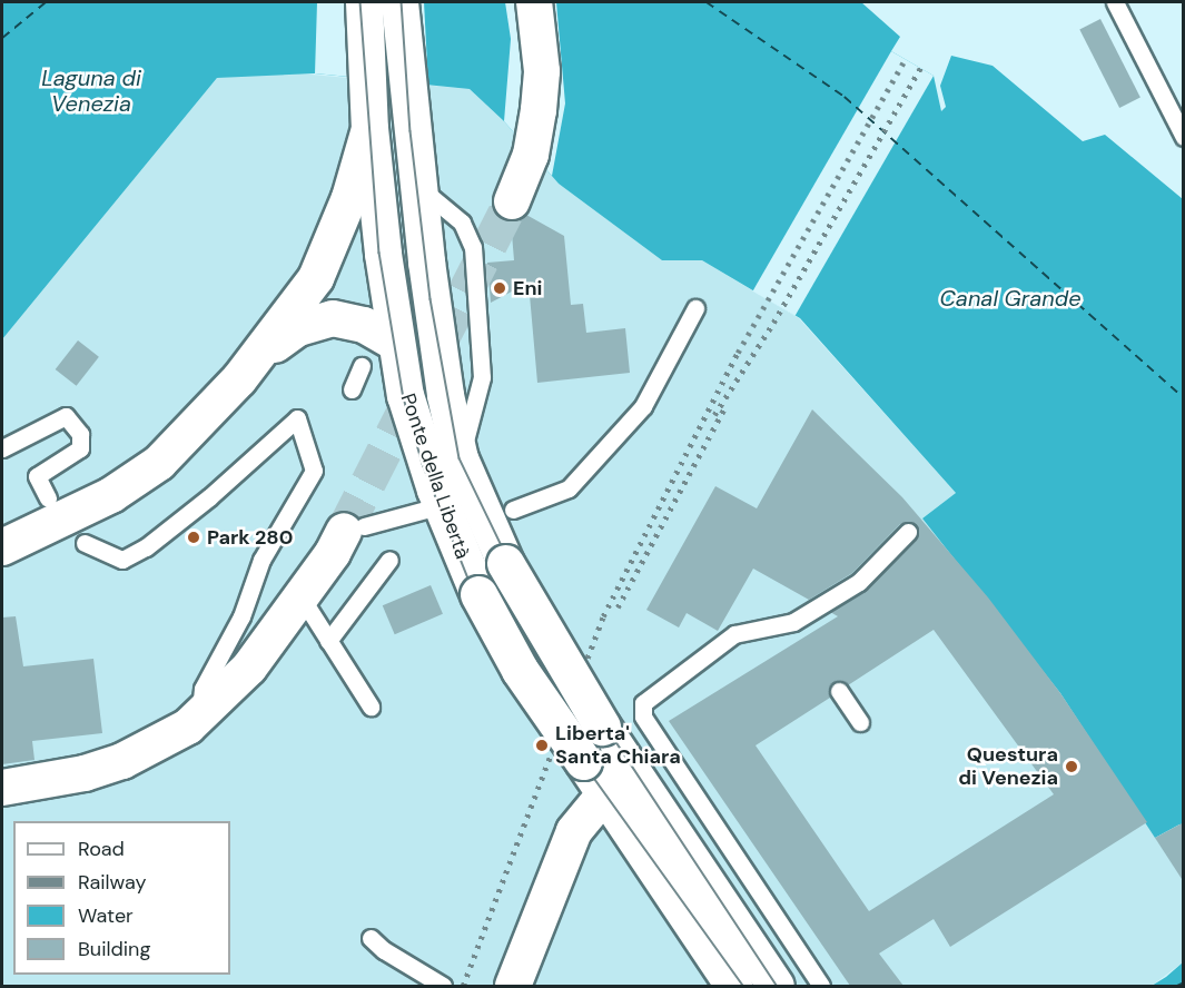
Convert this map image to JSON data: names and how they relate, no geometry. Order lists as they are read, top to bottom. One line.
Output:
{"streets":{"main road":["Ponte della Libertà"]},"water":["Laguna di Venezia","Canal Grande"],"places":["Eni","Park 280","Liberta' Santa Chiara","Questura di Venezia"],"legend":["Road","Railway","Water","Building"]}
